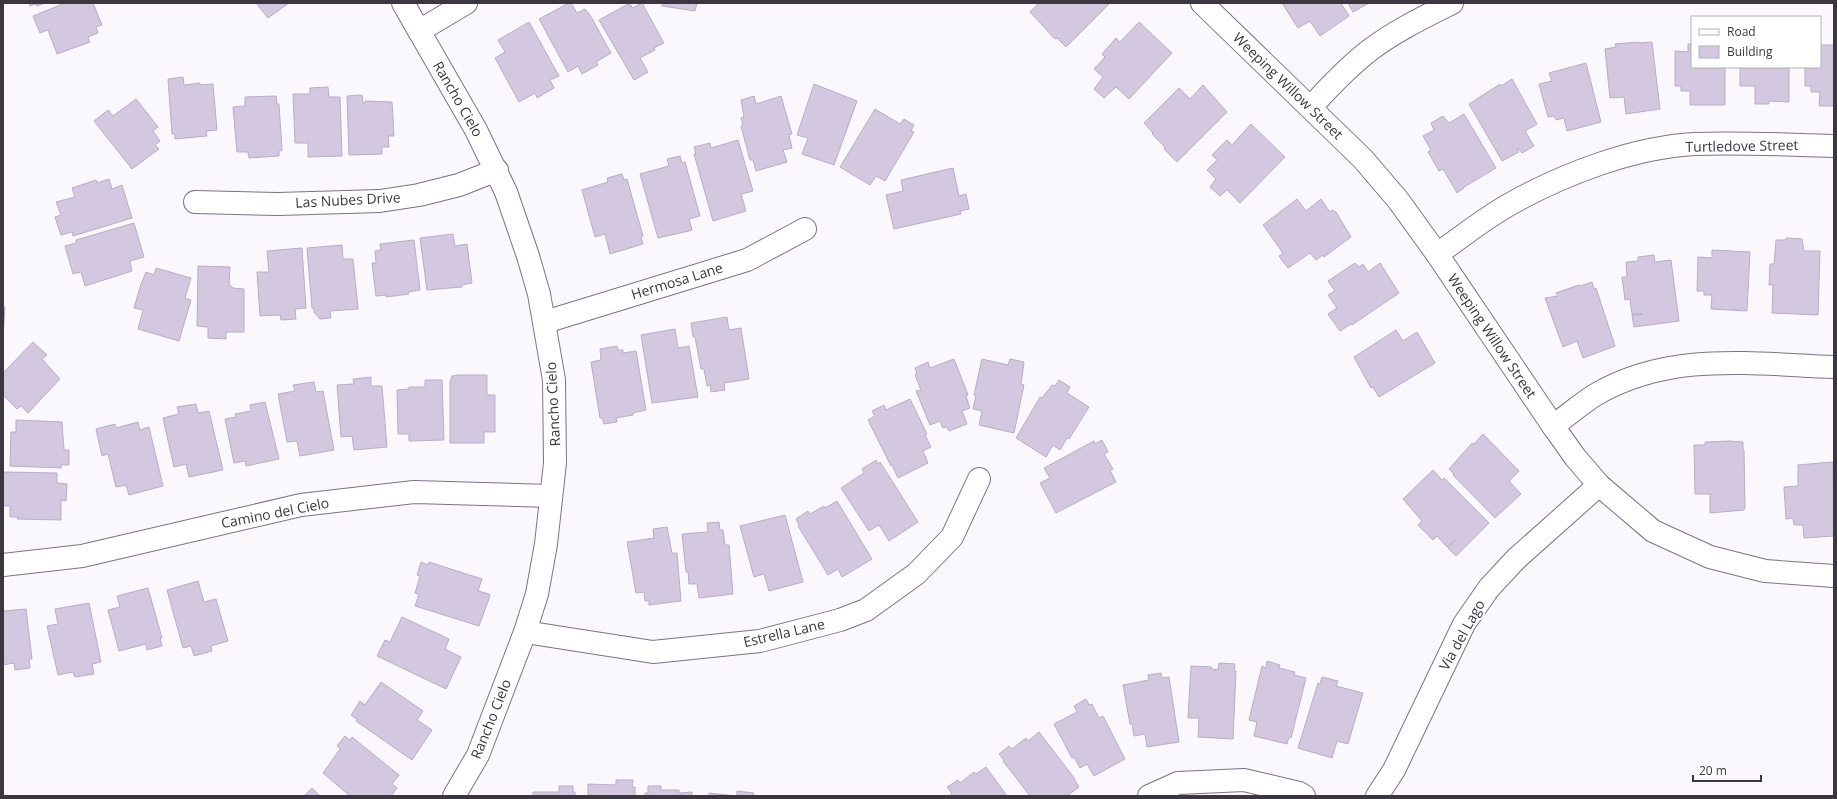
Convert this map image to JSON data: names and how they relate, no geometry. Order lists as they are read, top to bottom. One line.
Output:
{"streets":{"street":["Weeping Willow Street","Rancho Cielo","Turtledove Street","Las Nubes Drive","Hermosa Lane","Camino del Cielo","Estrella Lane","Via del Lago"]},"crossings":[["Weeping Willow Street","Turtledove Street"],["Weeping Willow Street","Via del Lago"],["Rancho Cielo","Las Nubes Drive"],["Rancho Cielo","Hermosa Lane"],["Rancho Cielo","Camino del Cielo"],["Rancho Cielo","Estrella Lane"]],"legend":["Road","Building"],"scale_bar":"20 m"}
